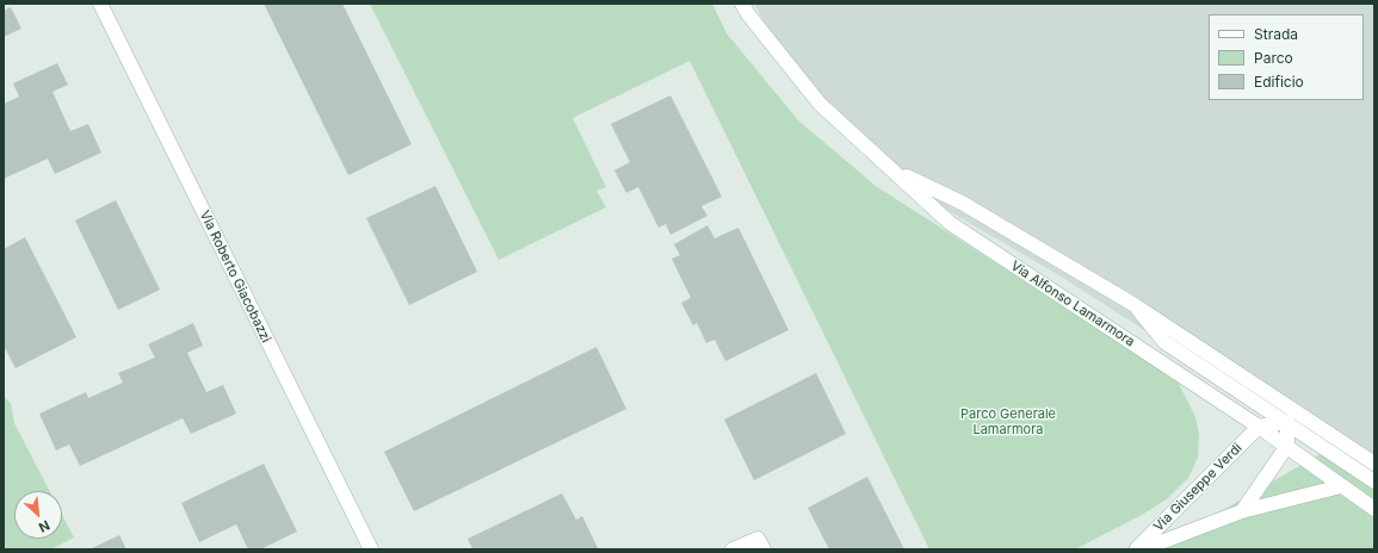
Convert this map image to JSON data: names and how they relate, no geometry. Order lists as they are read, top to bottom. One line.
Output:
{"streets":{"street":["Via Roberto Giacobazzi","Via Alfonso Lamarmora","Via Giuseppe Verdi"]},"crossings":[["Via Alfonso Lamarmora","Via Giuseppe Verdi"]],"parks":["Parco Generale Lamarmora"],"legend":["Strada","Parco","Edificio"],"north":"bottom right"}
